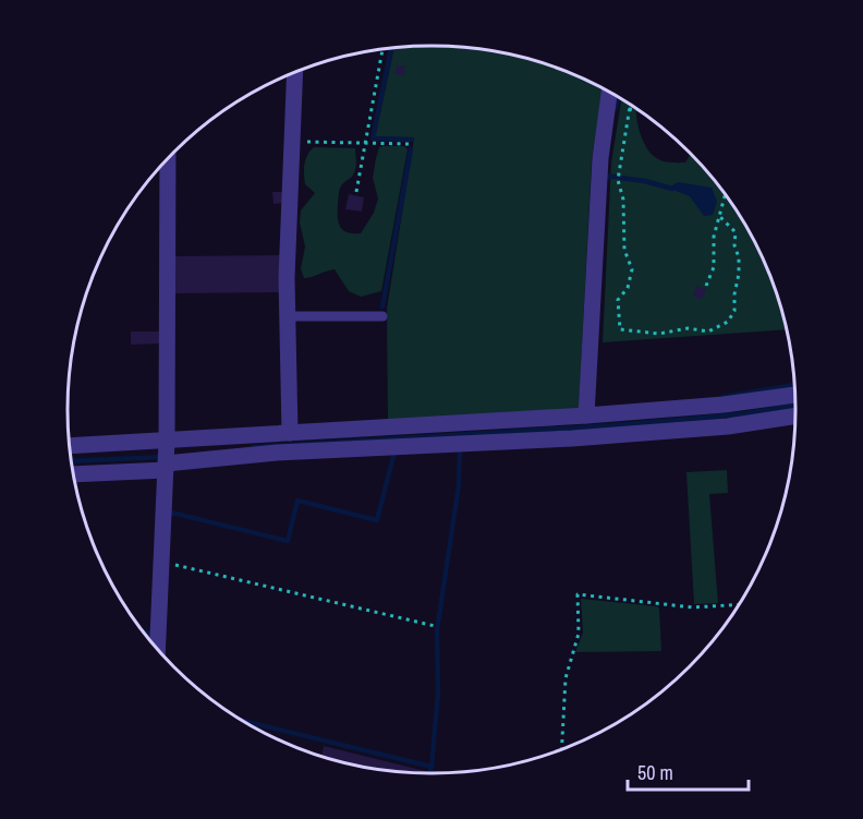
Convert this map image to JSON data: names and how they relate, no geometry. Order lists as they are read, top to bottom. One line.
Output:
{"scale_bar":"50 m"}
